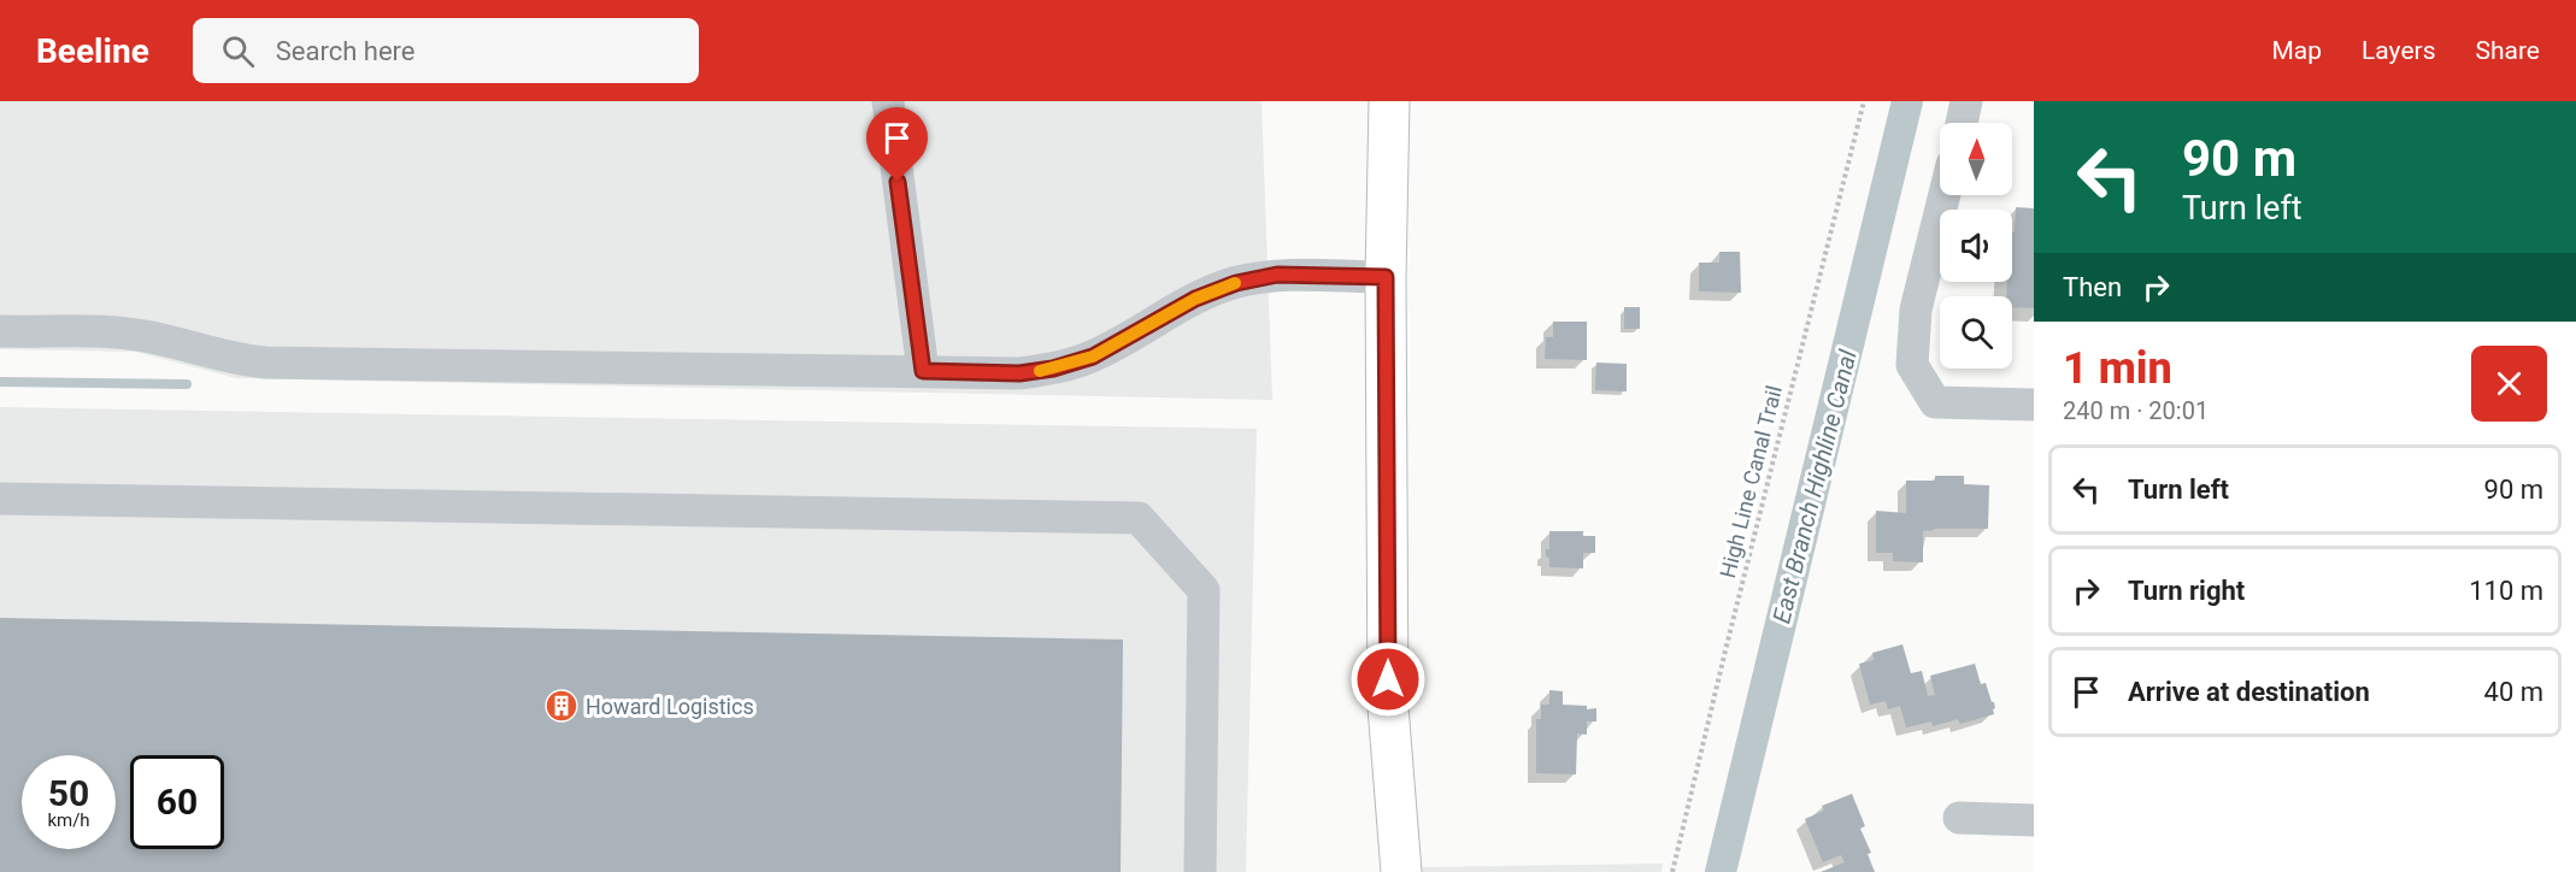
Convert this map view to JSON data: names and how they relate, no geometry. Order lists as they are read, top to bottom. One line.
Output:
{"streets":{"path":["High Line Canal Trail"]},"water":["East Branch Highline Canal"],"places":{"building":["Howard Logistics"]},"north":"top","page":{"header":"Beeline","search":"Search here","nav":["Map","Layers","Share"],"turn":["90 m","Turn left"],"then":"Then","heading":["1 min","240 m · 20:01"],"list":[{"name":"Turn left","value":"90 m"},{"name":"Turn right","value":"110 m"},{"name":"Arrive at destination","value":"40 m"}],"speed":"50 km/h","limit":"60"}}
